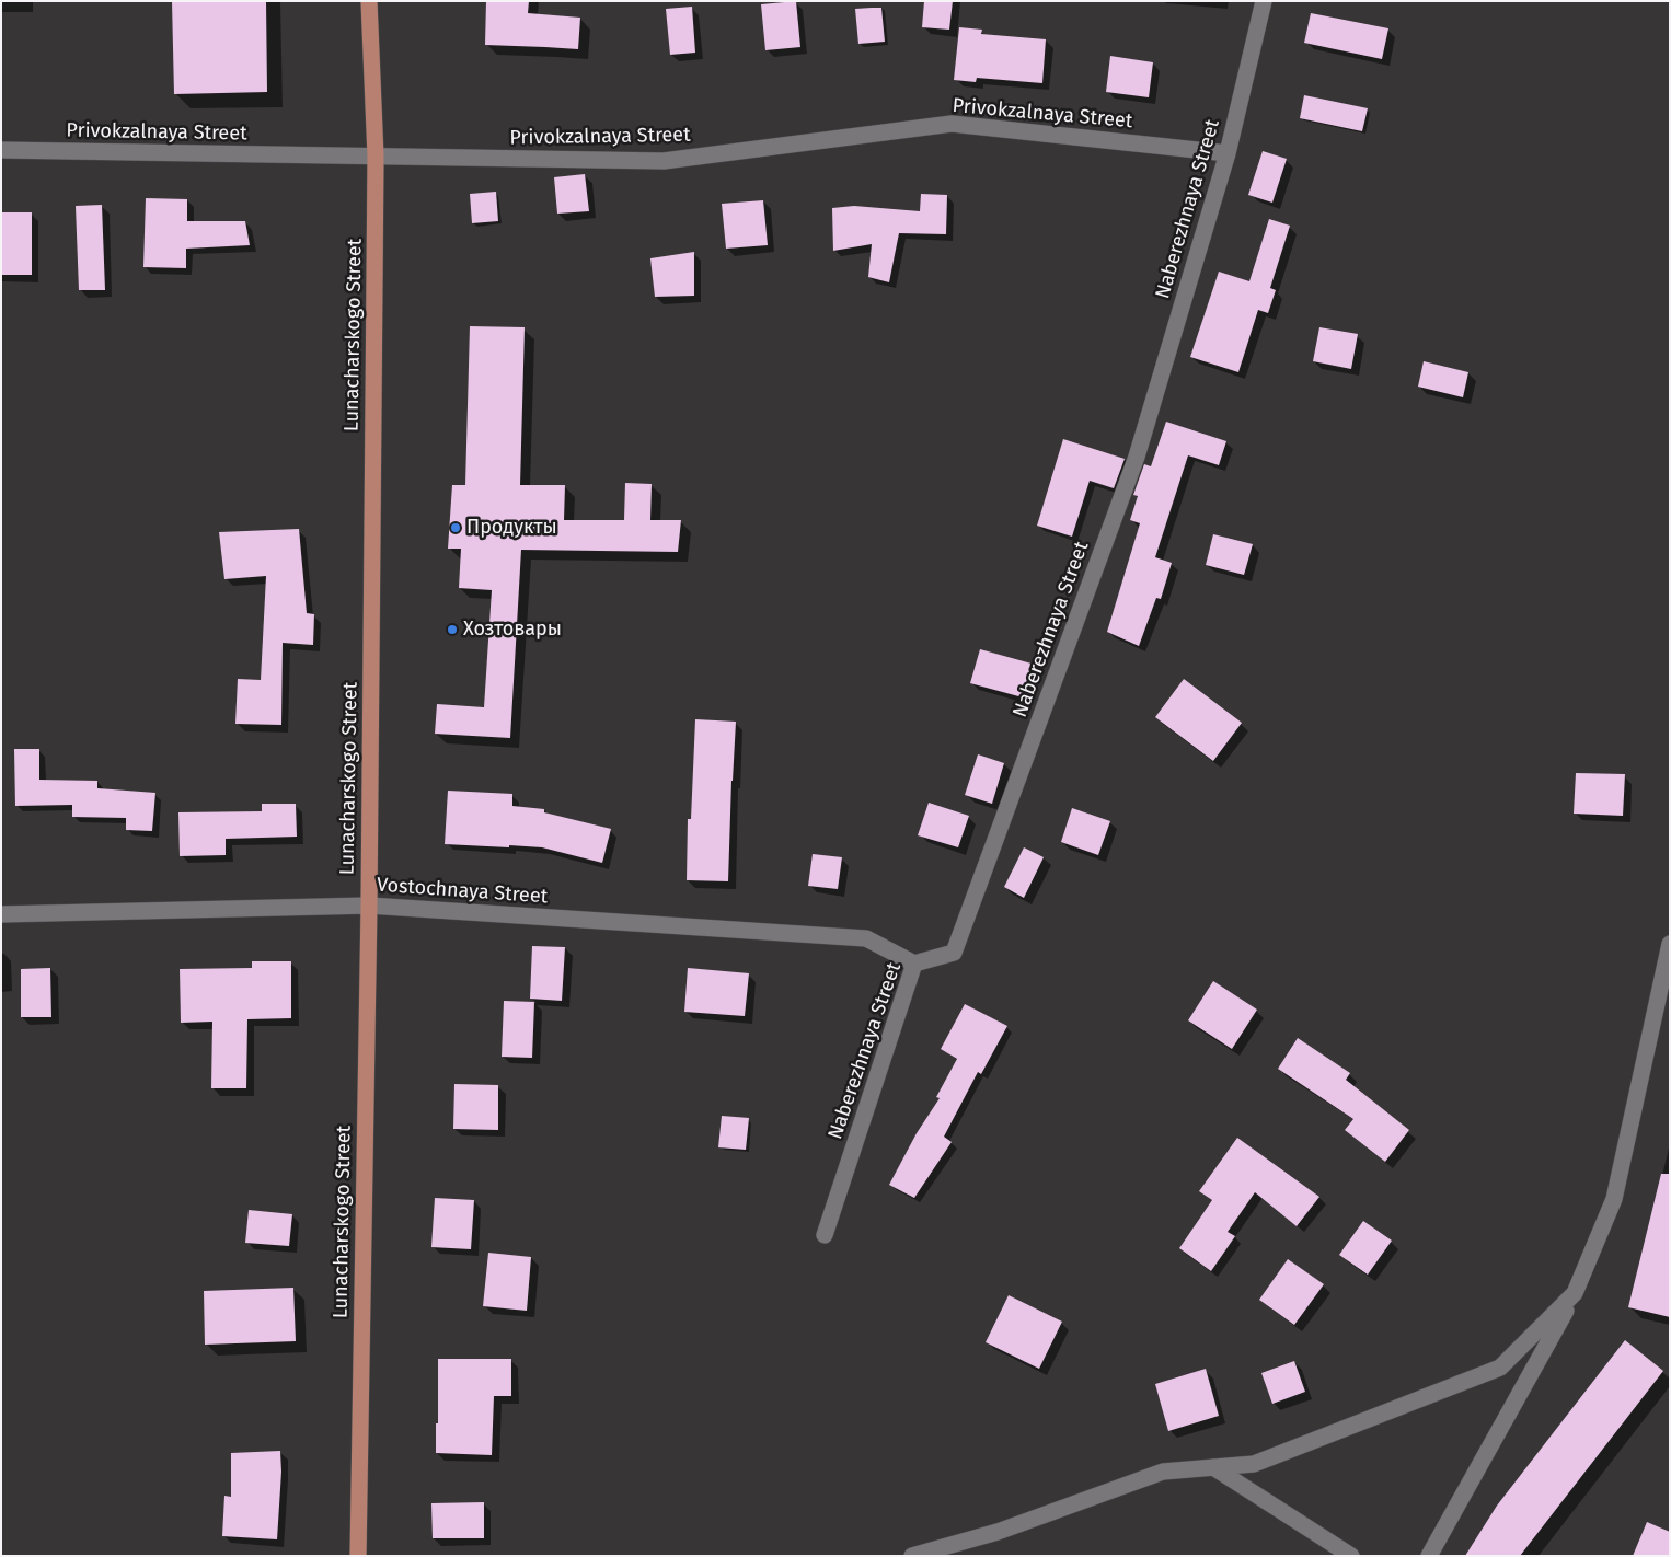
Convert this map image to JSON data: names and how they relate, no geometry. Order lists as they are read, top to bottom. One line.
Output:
{"streets":{"main road":["Lunacharskogo Street"],"street":["Privokzalnaya Street","Naberezhnaya Street","Vostochnaya Street"]},"crossings":[["Privokzalnaya Street","Naberezhnaya Street"],["Privokzalnaya Street","Lunacharskogo Street"],["Naberezhnaya Street","Vostochnaya Street"],["Lunacharskogo Street","Vostochnaya Street"]],"places":["Продукты","Хозтовары"]}
